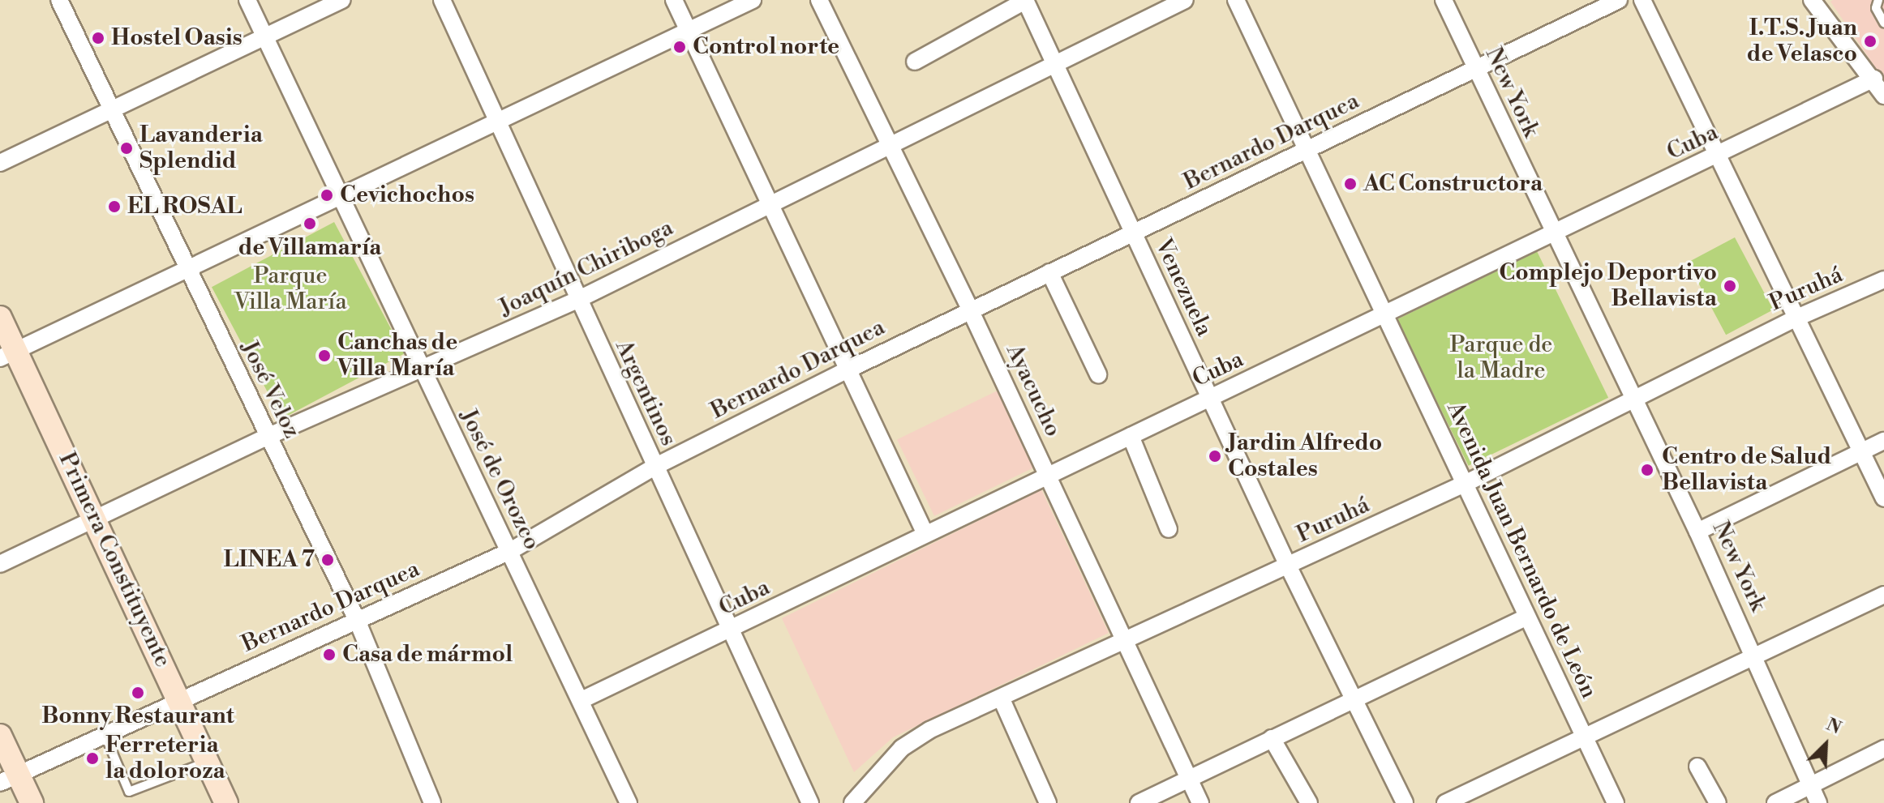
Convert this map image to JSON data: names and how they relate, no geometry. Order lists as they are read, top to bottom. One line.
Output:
{"streets":{"main road":["Primera Constituyente"],"street":["New York","Bernardo Darquea","Cuba","Joaquín Chiriboga","Venezuela","Puruhá","José Veloz","Ayacucho","Argentinos","José de Orozco","Avenida Juan Bernardo de León"]},"crossings":[["New York","Bernardo Darquea"],["New York","Cuba"],["New York","Puruhá"],["Bernardo Darquea","Venezuela"],["Bernardo Darquea","José Veloz"],["Bernardo Darquea","Ayacucho"],["Bernardo Darquea","Argentinos"],["Bernardo Darquea","José de Orozco"],["Bernardo Darquea","Avenida Juan Bernardo de León"],["Bernardo Darquea","Primera Constituyente"],["Cuba","Venezuela"],["Cuba","Ayacucho"],["Cuba","Argentinos"],["Cuba","José de Orozco"],["Cuba","Avenida Juan Bernardo de León"],["Joaquín Chiriboga","Venezuela"],["Joaquín Chiriboga","José Veloz"],["Joaquín Chiriboga","Ayacucho"],["Joaquín Chiriboga","Argentinos"],["Joaquín Chiriboga","José de Orozco"],["Joaquín Chiriboga","Primera Constituyente"],["Venezuela","Puruhá"],["Puruhá","Ayacucho"],["Puruhá","Avenida Juan Bernardo de León"]],"parks":["Parque Villa María","Parque de la Madre"],"places":["Hostel Oasis","I.T.S. Juan de Velasco","Control norte","Lavanderia Splendid","AC Constructora","Cevichochos","EL ROSAL","de Villamaría","Complejo Deportivo Bellavista","Canchas de Villa María","Jardin Alfredo Costales","Centro de Salud Bellavista","LINEA 7","Casa de mármol","Bonny Restaurant","Ferreteria la doloroza"],"north":"top right"}
